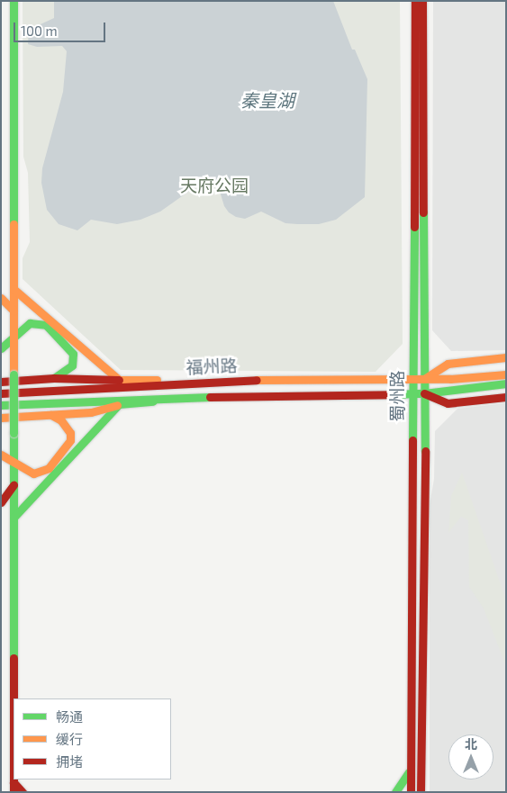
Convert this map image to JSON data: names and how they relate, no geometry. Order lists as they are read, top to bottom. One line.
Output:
{"streets":{"main road":["福州路","蜀州路"]},"crossings":[["福州路","蜀州路"]],"water":["秦皇湖"],"parks":["天府公园"],"legend":["畅通","缓行","拥堵"],"scale_bar":"100 m","north":"top"}
